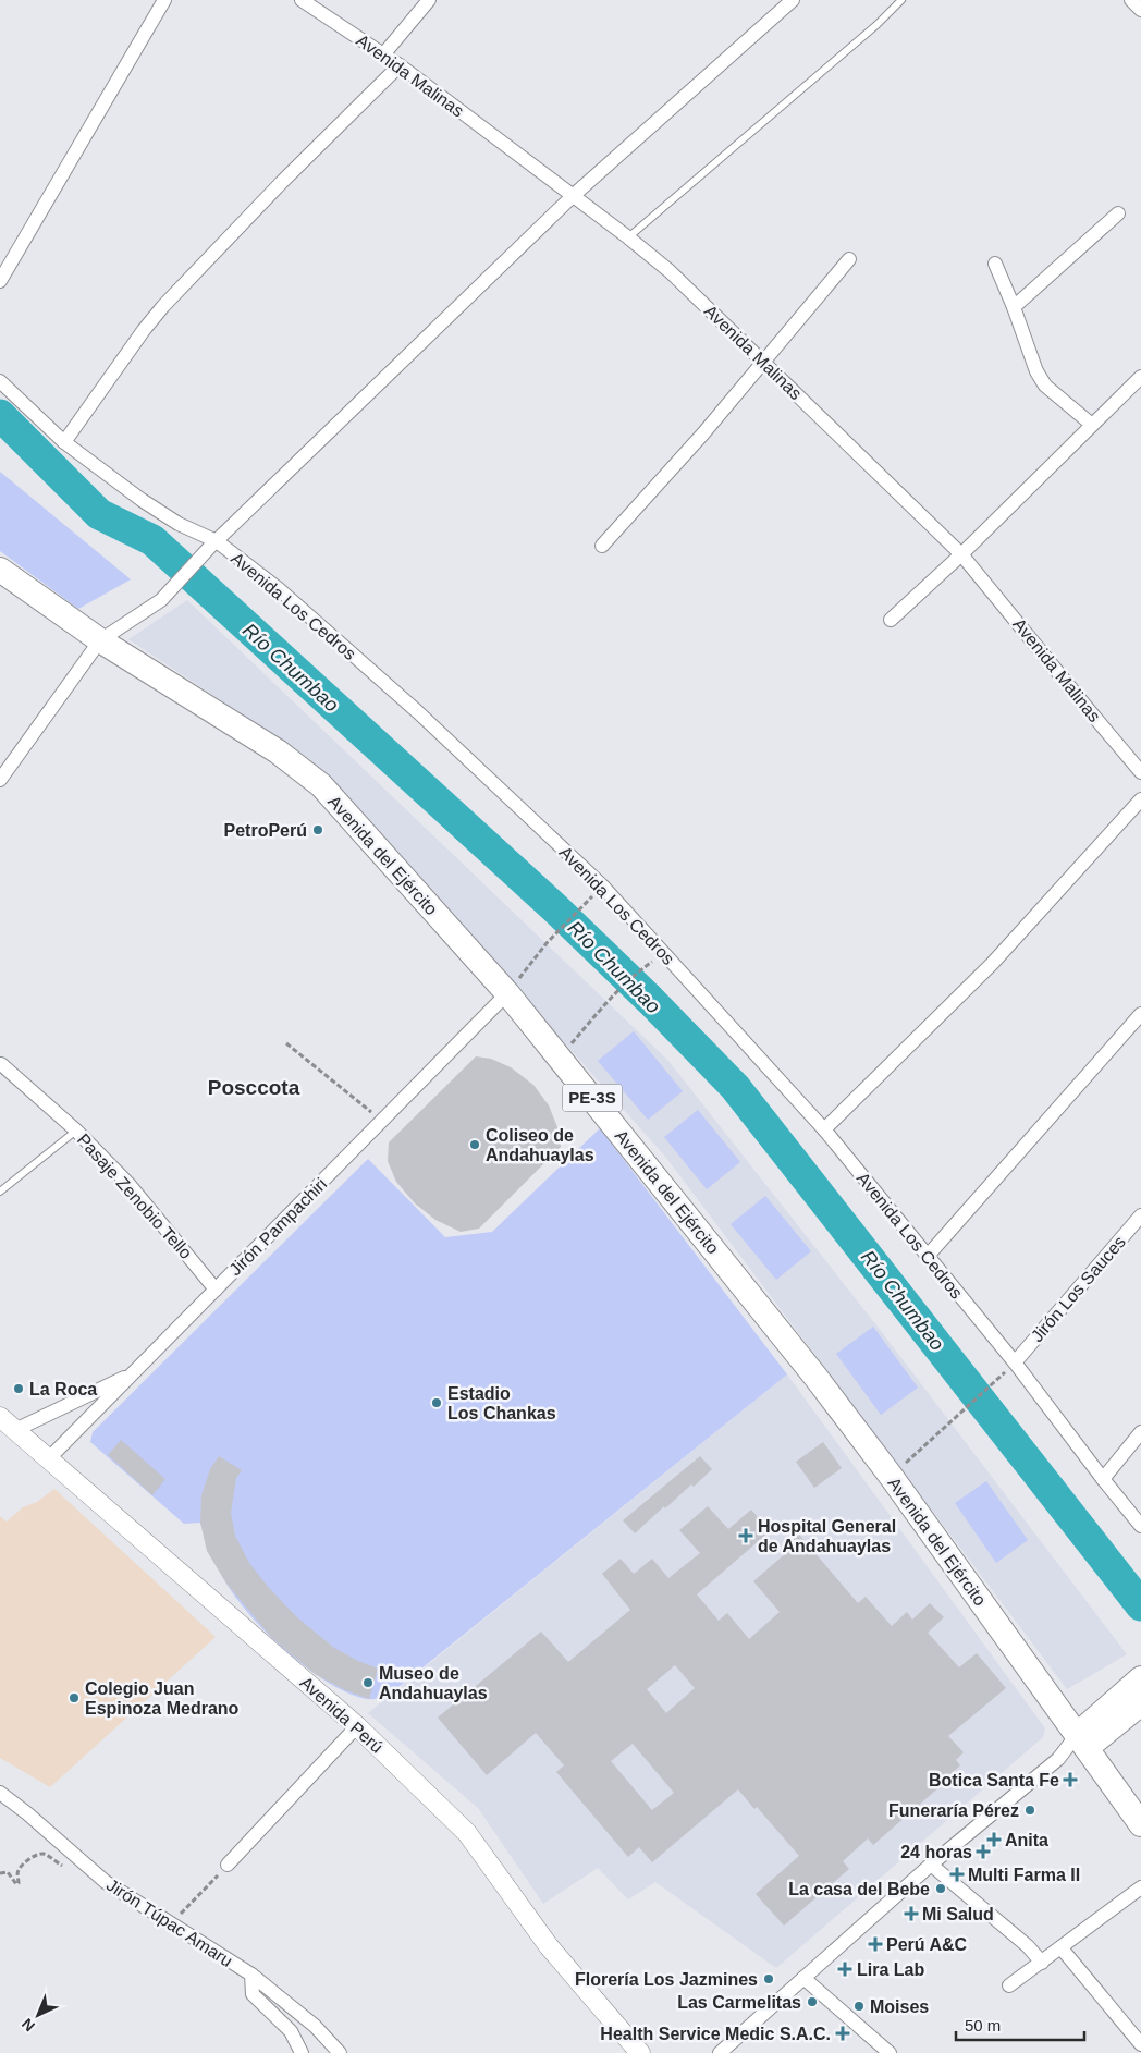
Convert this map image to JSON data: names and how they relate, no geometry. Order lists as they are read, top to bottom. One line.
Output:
{"streets":{"highway":["Avenida del Ejército","PE-3S"],"street":["Avenida Malinas","Avenida Los Cedros","Pasaje Zenobio Tello","Jirón Pampachiri","Jirón Los Sauces","Avenida Perú","Jirón Túpac Amaru"]},"crossings":[["Avenida Los Cedros","Jirón Los Sauces"],["Avenida del Ejército","Jirón Pampachiri"],["Pasaje Zenobio Tello","Jirón Pampachiri"],["Jirón Pampachiri","Avenida Perú"]],"districts":["Posccota"],"water":["Río Chumbao"],"places":{"other":["PetroPerú","Coliseo de Andahuaylas","La Roca","Estadio Los Chankas","Museo de Andahuaylas","Colegio Juan Espinoza Medrano","Funeraría Pérez","La casa del Bebe","Florería Los Jazmines","Las Carmelitas","Moises"],"health":["Hospital General de Andahuaylas","Botica Santa Fe","Anita","24 horas","Multi Farma II","Mi Salud","Perú A&C","Lira Lab","Health Service Medic S.A.C."]},"scale_bar":"50 m","north":"bottom left"}
